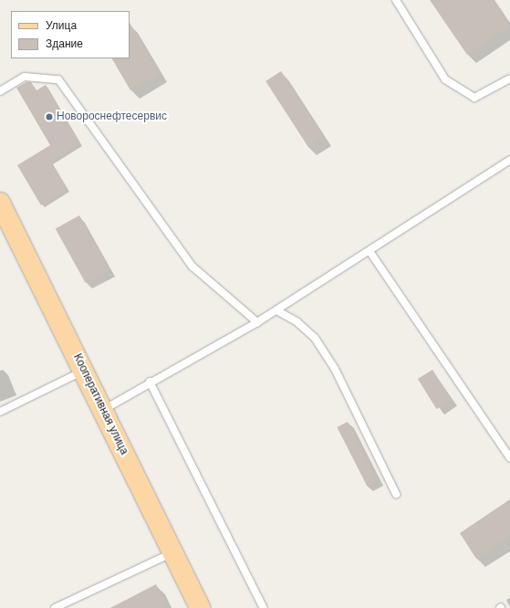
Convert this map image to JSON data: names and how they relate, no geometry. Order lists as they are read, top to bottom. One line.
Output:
{"streets":{"main road":["Кооперативная улица"]},"places":["Новороснефтесервис"],"legend":["Улица","Здание"]}
